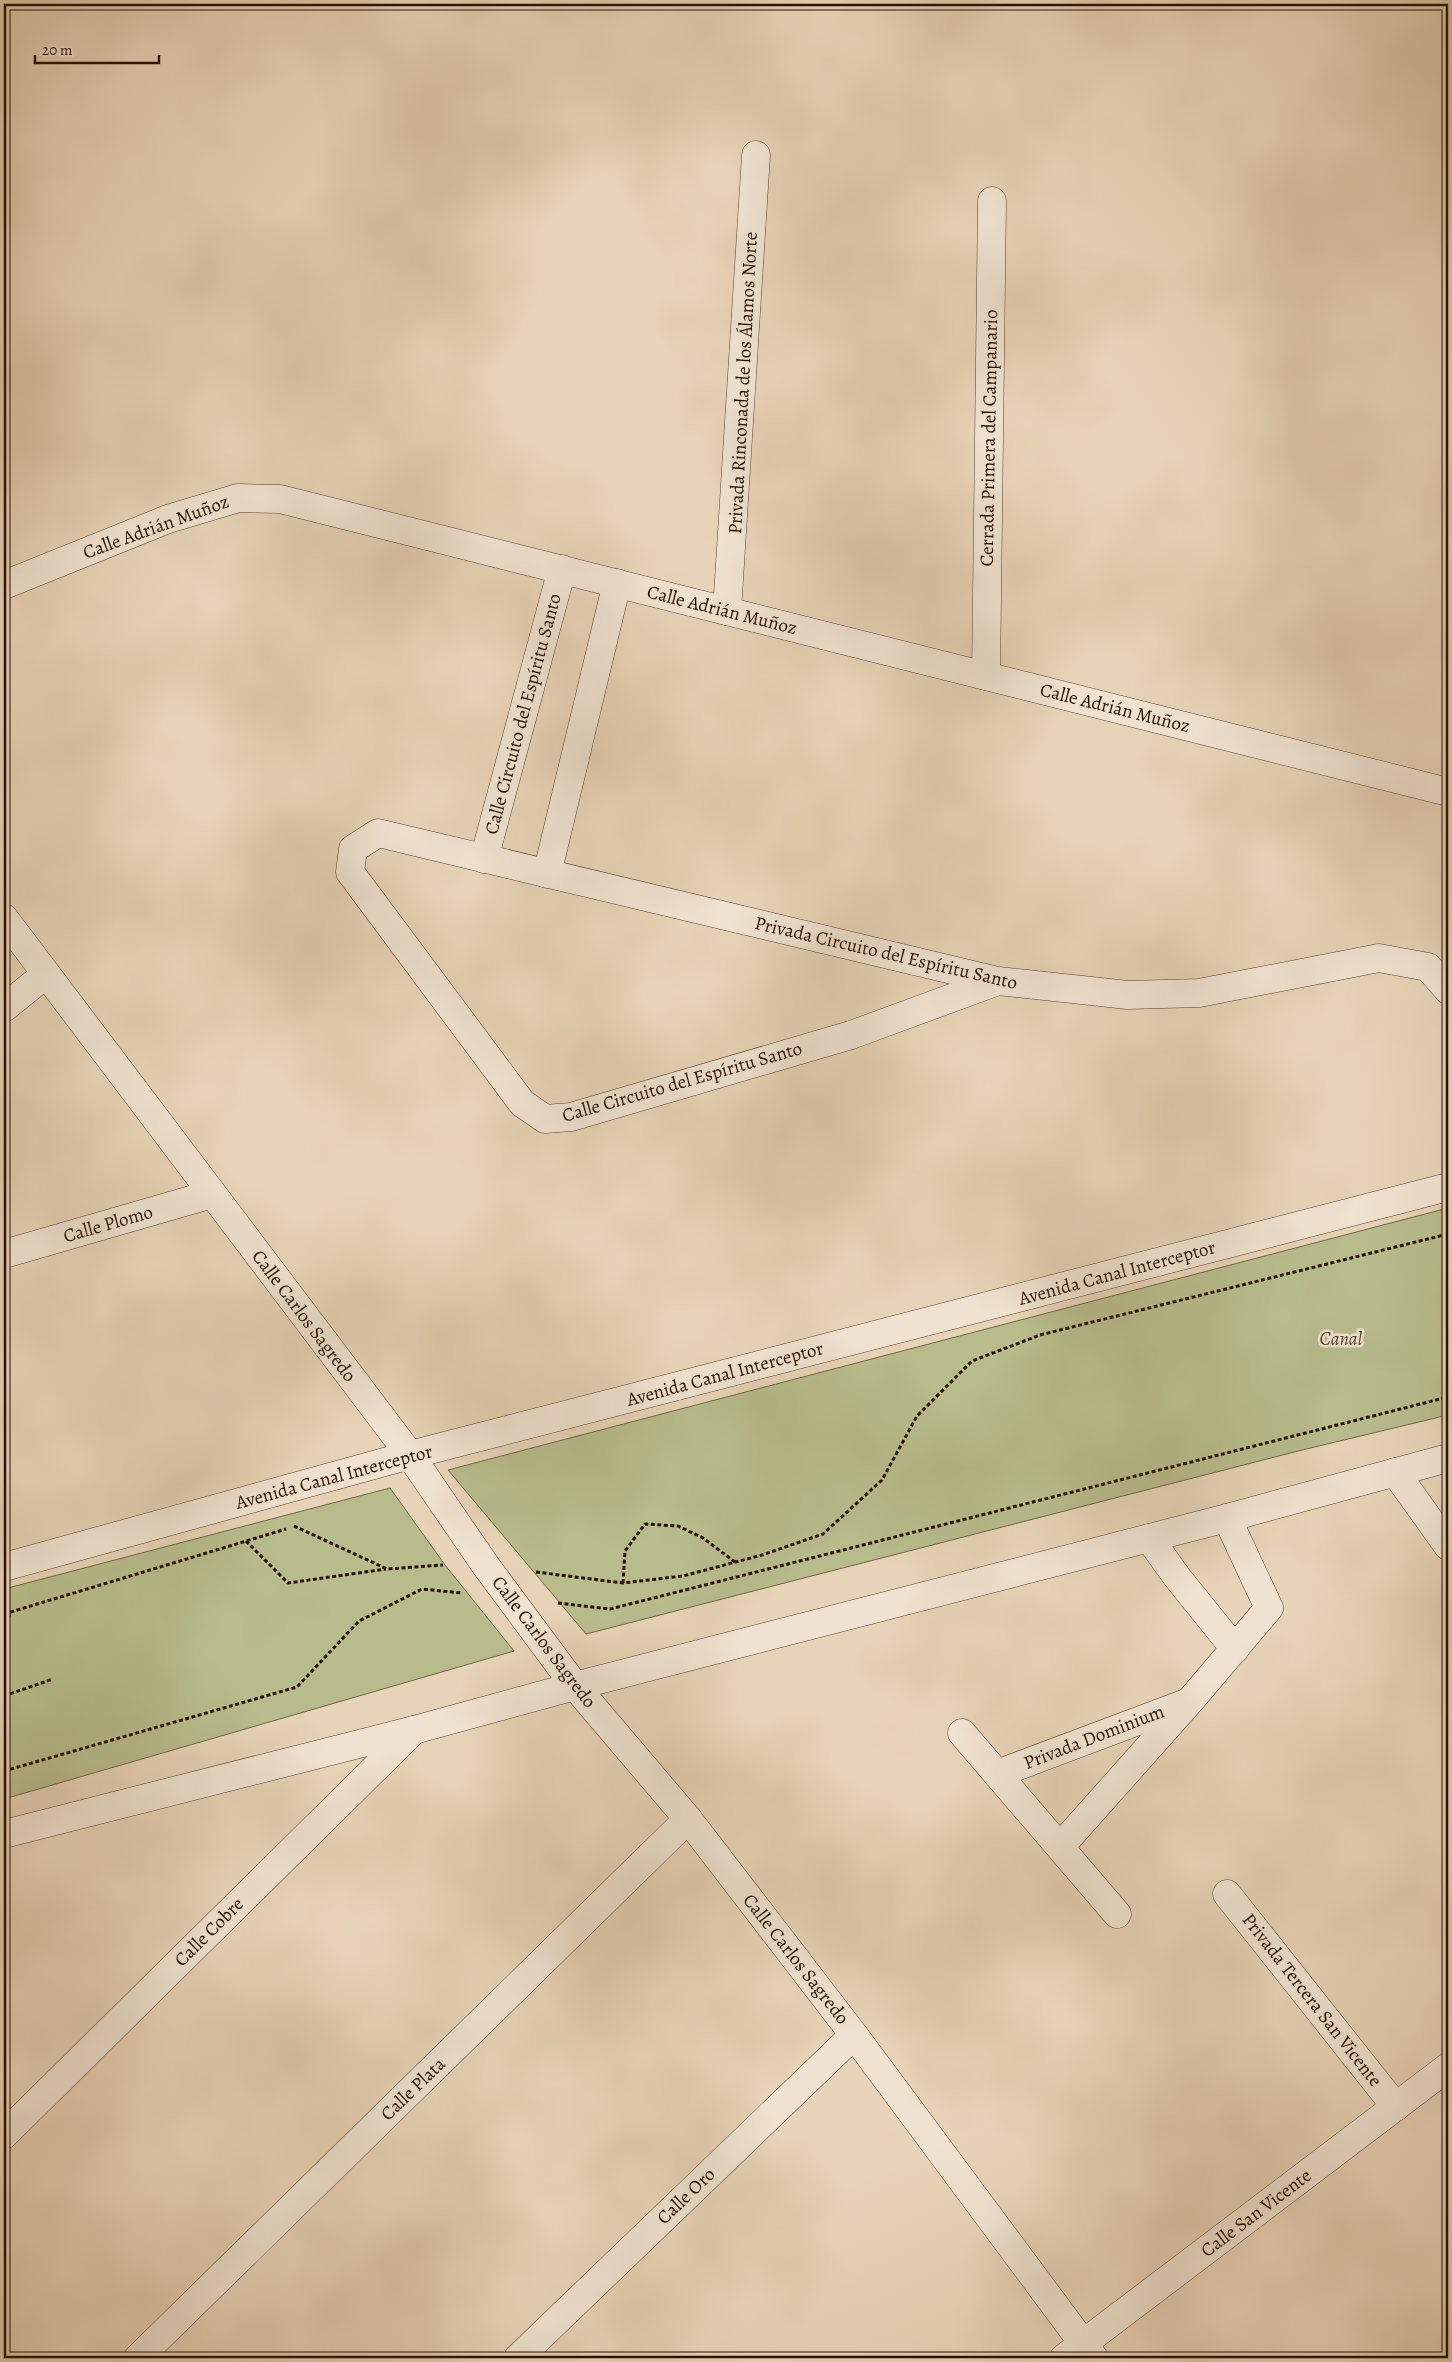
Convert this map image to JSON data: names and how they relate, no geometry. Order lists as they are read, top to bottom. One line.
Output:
{"streets":{"street":["Privada Rinconada de los Álamos Norte","Cerrada Primera del Campanario","Calle Adrián Muñoz","Calle Circuito del Espíritu Santo","Privada Circuito del Espíritu Santo","Calle Plomo","Avenida Canal Interceptor","Calle Carlos Sagredo","Privada Dominium","Calle Cobre","Privada Tercera San Vicente","Calle Plata","Calle Oro","Calle San Vicente"]},"crossings":[["Privada Rinconada de los Álamos Norte","Calle Adrián Muñoz"],["Cerrada Primera del Campanario","Calle Adrián Muñoz"],["Calle Adrián Muñoz","Calle Circuito del Espíritu Santo"],["Calle Circuito del Espíritu Santo","Privada Circuito del Espíritu Santo"],["Calle Plomo","Calle Carlos Sagredo"],["Avenida Canal Interceptor","Calle Carlos Sagredo"],["Calle Carlos Sagredo","Calle Plata"],["Calle Carlos Sagredo","Calle Oro"],["Calle Carlos Sagredo","Calle San Vicente"],["Privada Tercera San Vicente","Calle San Vicente"]],"parks":["Canal"],"scale_bar":"20 m"}
